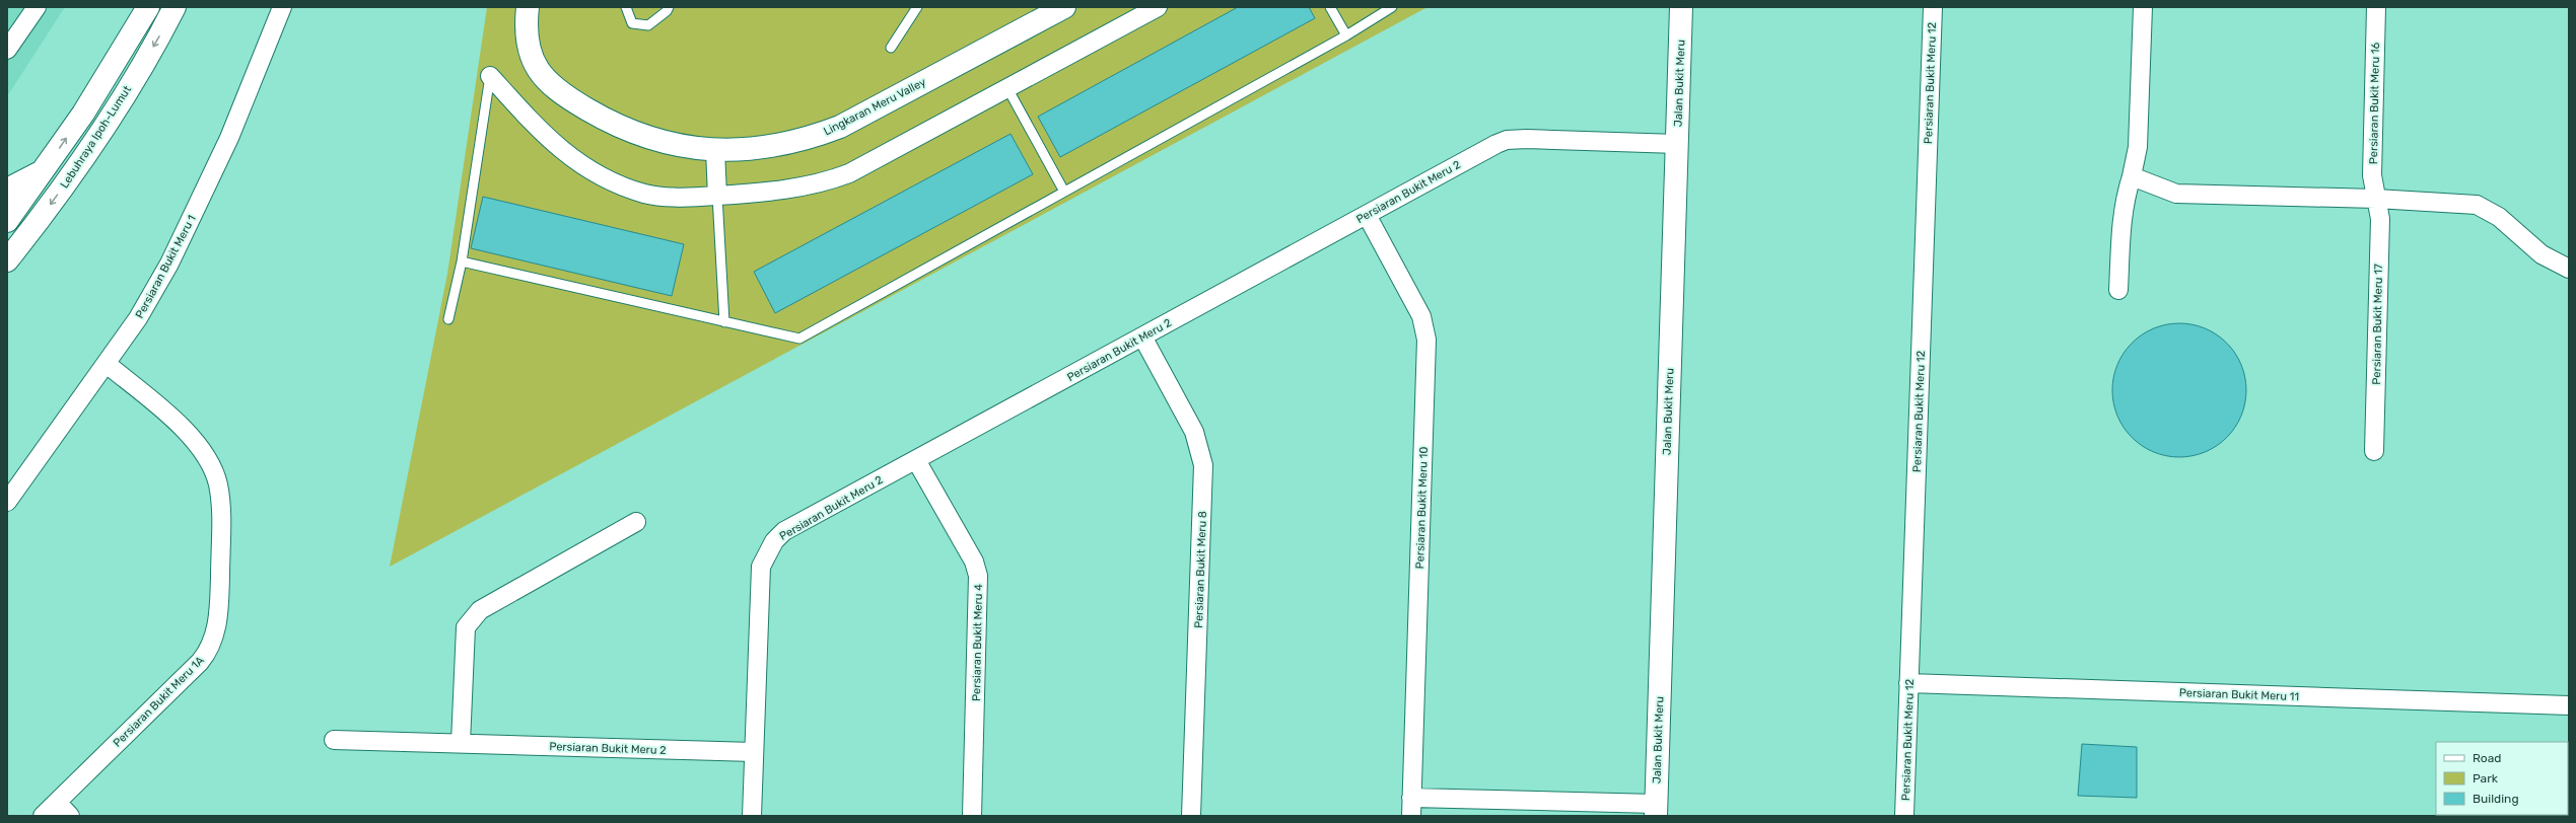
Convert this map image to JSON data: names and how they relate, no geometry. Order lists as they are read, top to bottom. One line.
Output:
{"streets":{"main road":["Jalan Bukit Meru","Lingkaran Meru Valley","Lebuhraya Ipoh-Lumut"],"street":["Persiaran Bukit Meru 12","Persiaran Bukit Meru 16","Persiaran Bukit Meru 2","Persiaran Bukit Meru 1","Persiaran Bukit Meru 17","Persiaran Bukit Meru 10","Persiaran Bukit Meru 8","Persiaran Bukit Meru 4","Persiaran Bukit Meru 11","Persiaran Bukit Meru 1A"]},"crossings":[["Jalan Bukit Meru","Persiaran Bukit Meru 2"],["Persiaran Bukit Meru 12","Persiaran Bukit Meru 11"],["Persiaran Bukit Meru 16","Persiaran Bukit Meru 17"],["Persiaran Bukit Meru 2","Persiaran Bukit Meru 10"],["Persiaran Bukit Meru 2","Persiaran Bukit Meru 8"],["Persiaran Bukit Meru 2","Persiaran Bukit Meru 4"],["Persiaran Bukit Meru 1","Persiaran Bukit Meru 1A"]],"legend":["Road","Park","Building"]}
